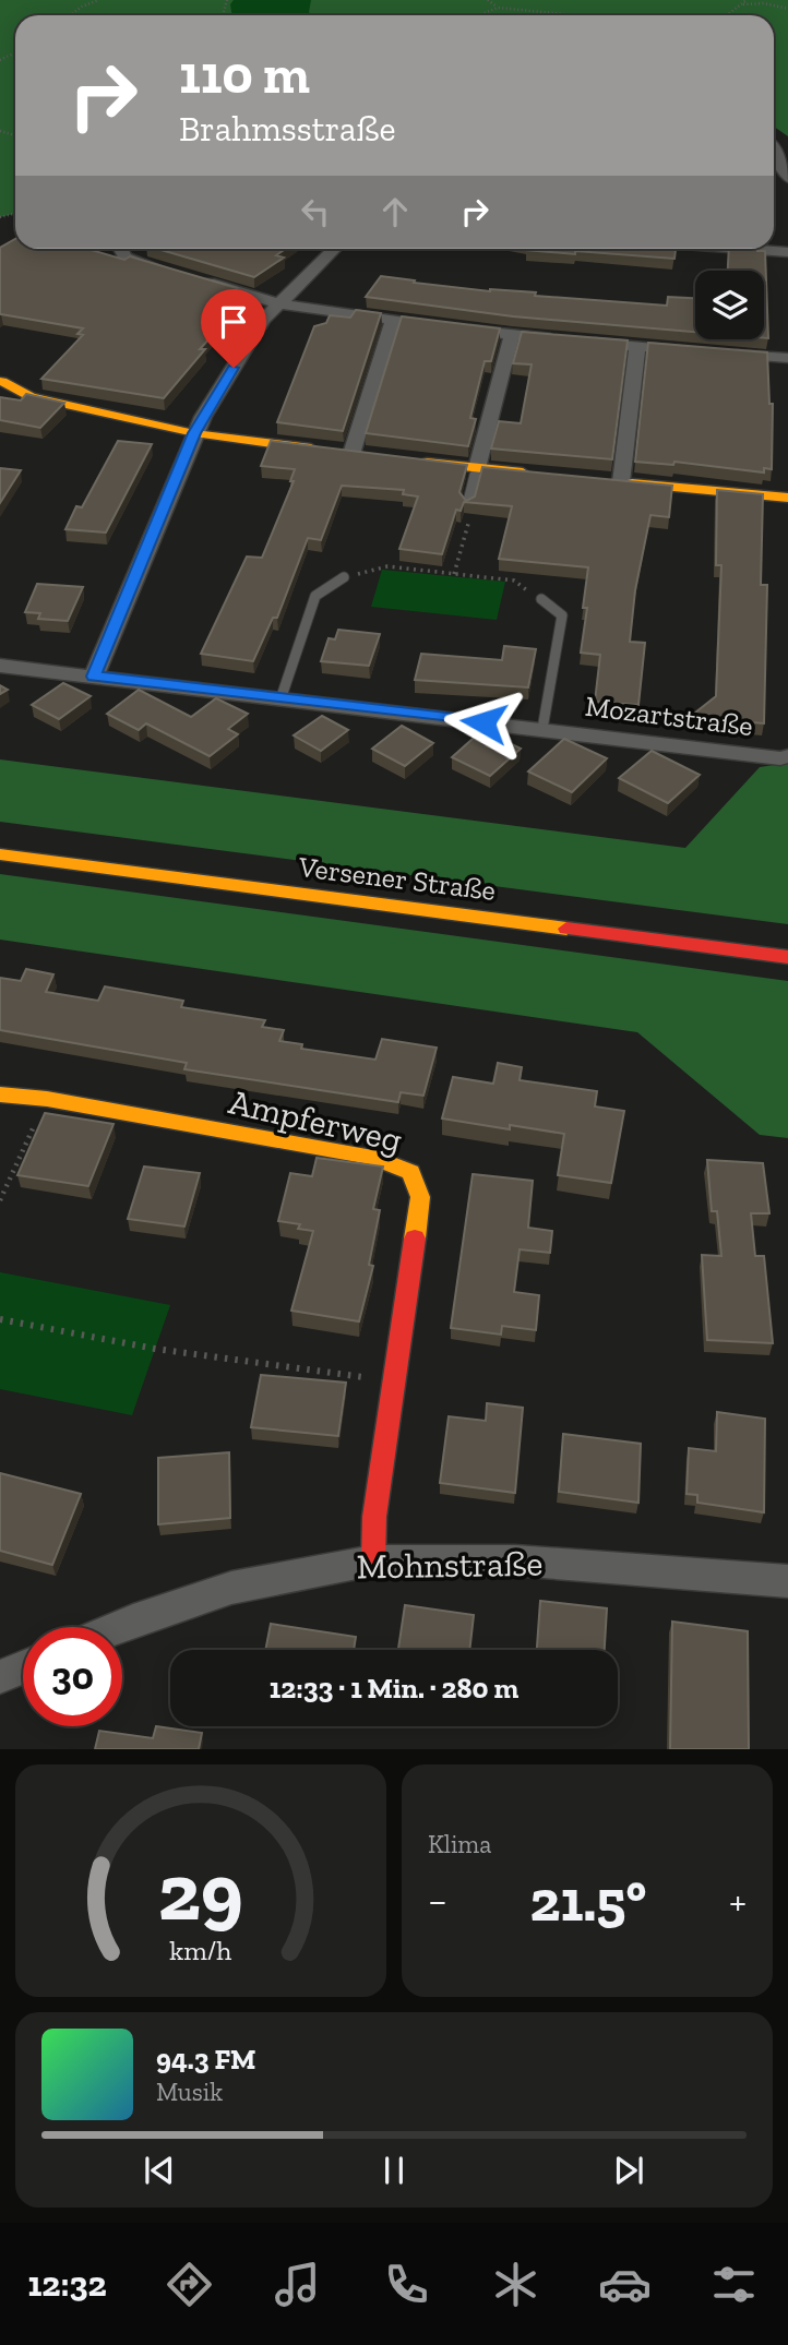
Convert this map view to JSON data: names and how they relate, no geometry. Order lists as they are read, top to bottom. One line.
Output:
{"streets":{"street":["Mozartstraße","Versener Straße","Ampferweg","Mohnstraße"]},"crossings":[["Ampferweg","Mohnstraße"]],"page":{"turn":["110 m","Brahmsstraße"],"limit":"30","trip":"12:33 · 1 Min. · 280 m","tile":"Klima","heat":["−","21.5°","+"],"song":["94.3 FM","Musik"],"tabs":"12:32","gauge":["29","km/h"]}}
